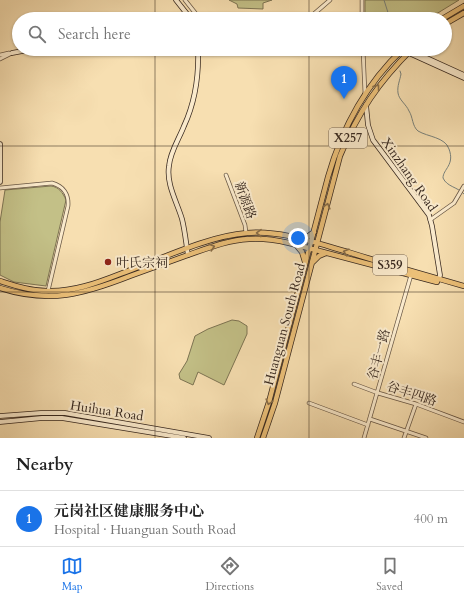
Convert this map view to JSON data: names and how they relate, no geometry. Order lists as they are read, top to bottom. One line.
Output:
{"streets":{"main road":["X257","S359","Huanguan South Road"],"street":["Xinzhang Road","新源路","谷丰一路","谷丰四路","Huihua Road"]},"crossings":[["Xinzhang Road","S359"],["Xinzhang Road","Huanguan South Road"],["新源路","S359"],["S359","Huanguan South Road"],["S359","谷丰一路"],["谷丰一路","谷丰四路"]],"places":["叶氏宗祠"],"page":{"search":"Search here","pins":"1","heading":"Nearby","list":[{"mark":"1","name":"元岗社区健康服务中心","note":"Hospital · Huanguan South Road","value":"400 m"}],"nav":["Map","Directions","Saved"]}}
